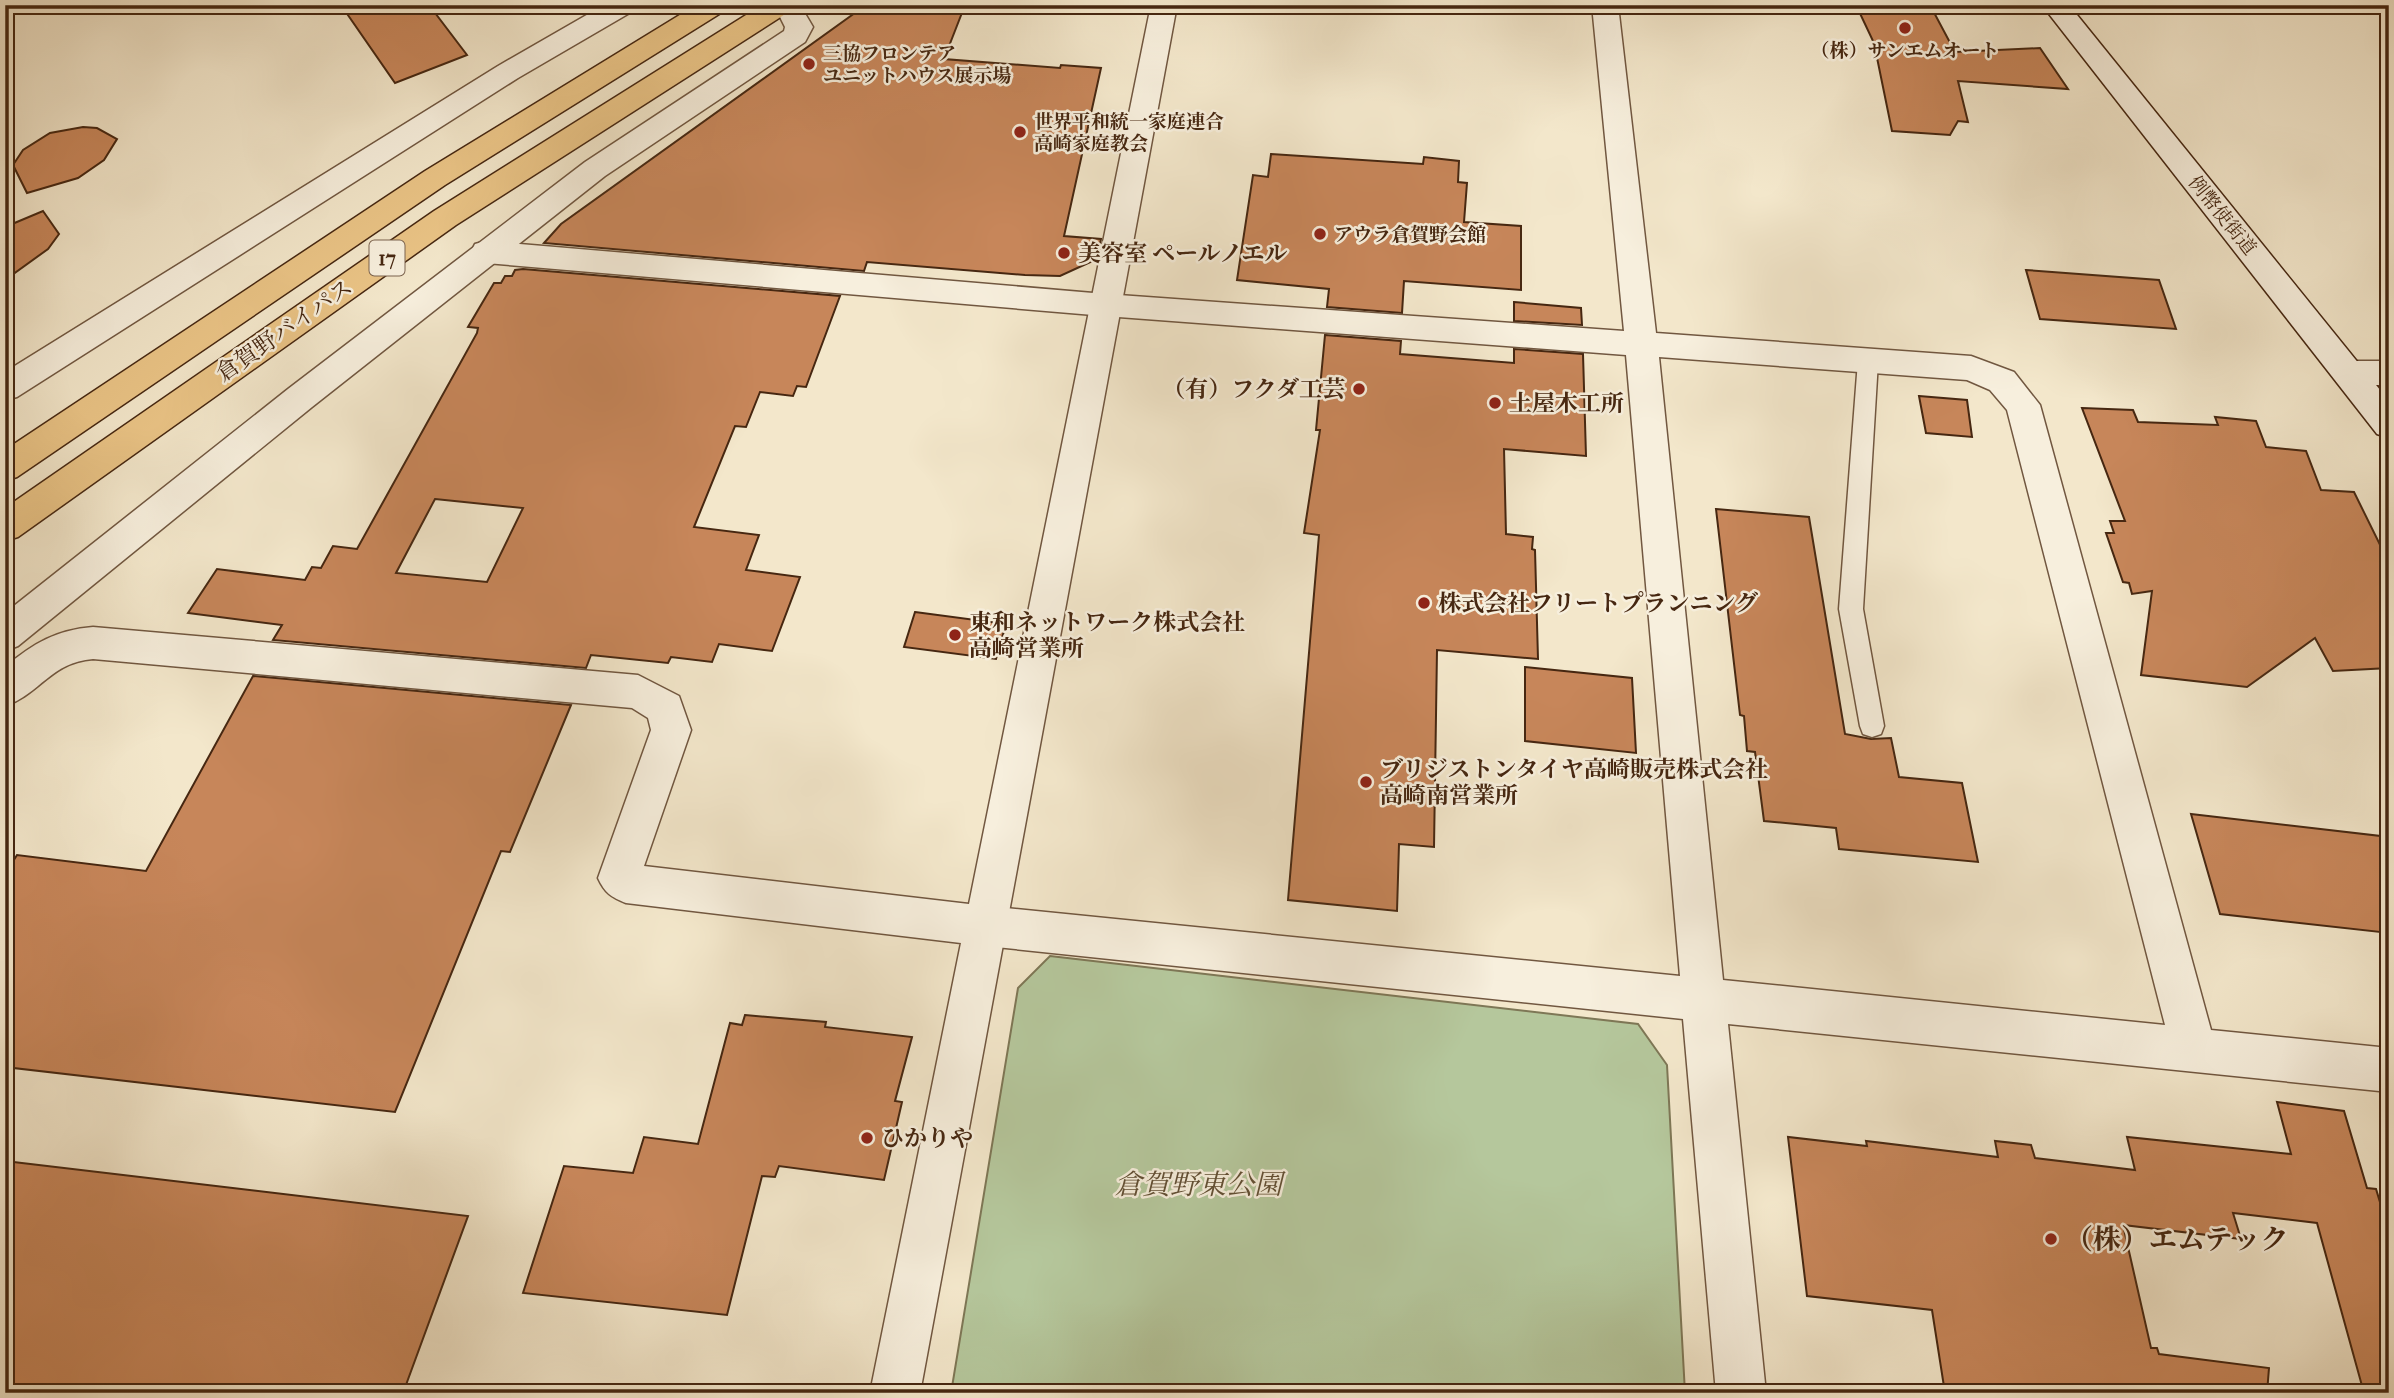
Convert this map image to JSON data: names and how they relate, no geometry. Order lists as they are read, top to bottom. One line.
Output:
{"streets":{"highway":["17","倉賀野バイパス"],"street":["例幣使街道"]},"parks":["倉賀野東公園"],"places":["（株）サンエムオート","三協フロンテア ユニットハウス展示場","世界平和統一家庭連合 高崎家庭教会","アウラ倉賀野会館","美容室 ペールノエル","（有）フクダ工芸","土屋木工所","株式会社フリートプランニング","東和ネットワーク株式会社 高崎営業所","ブリジストンタイヤ高崎販売株式会社 高崎南営業所","ひかりや","（株）エムテック"]}
